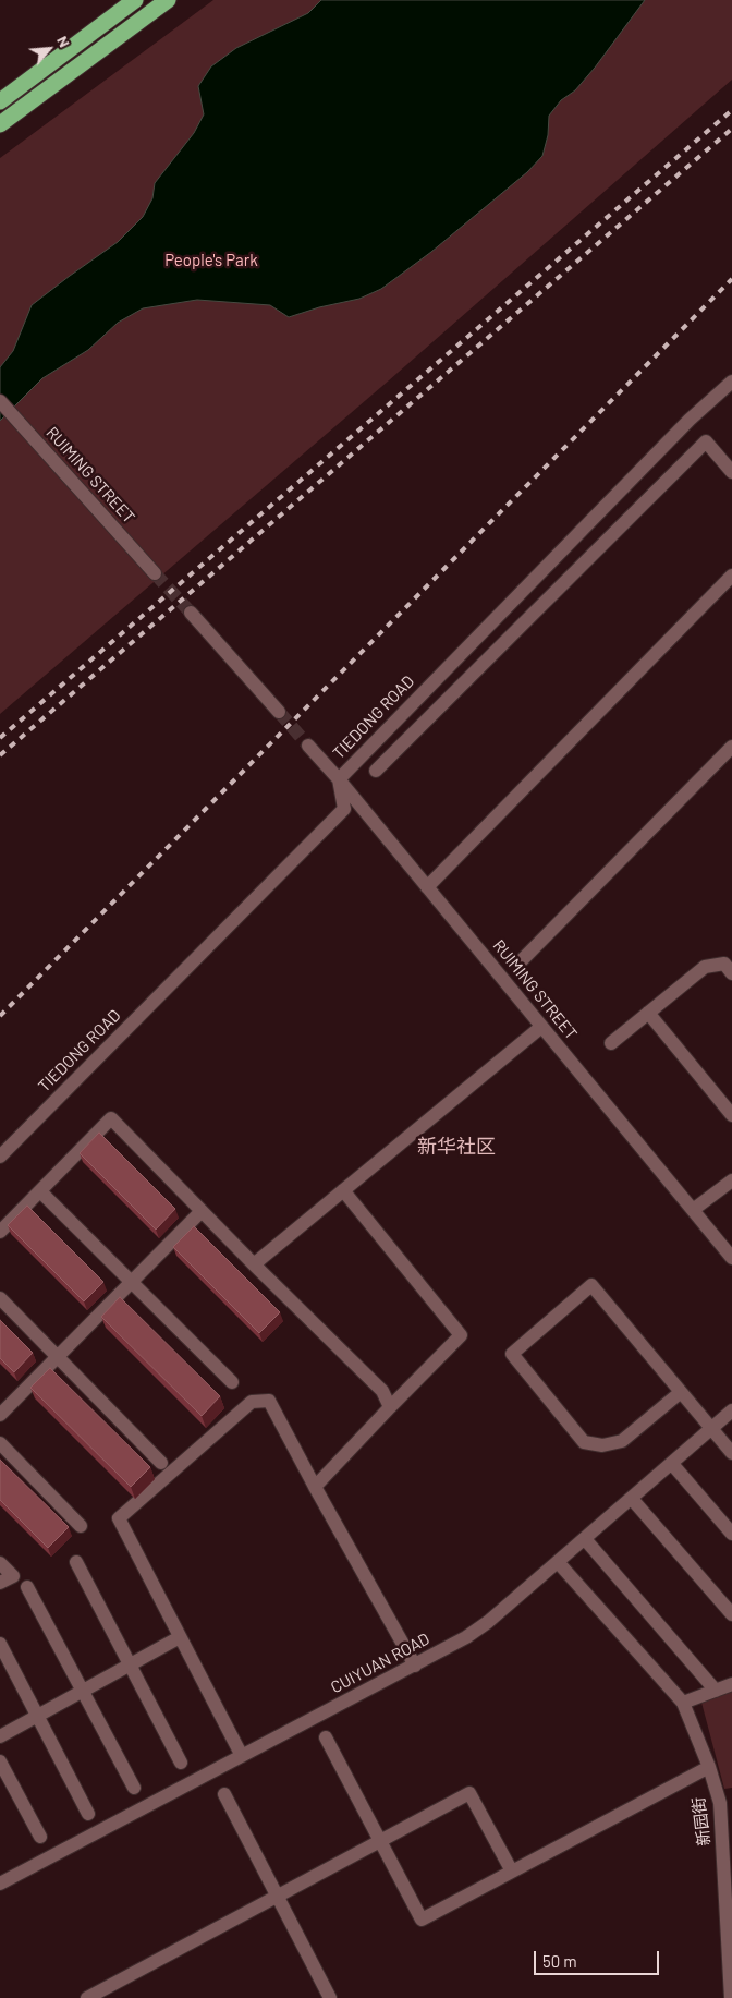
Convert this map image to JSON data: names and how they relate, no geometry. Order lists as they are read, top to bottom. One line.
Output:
{"streets":{"street":["RUIMING STREET","TIEDONG ROAD","CUIYUAN ROAD","新园街"]},"crossings":[["RUIMING STREET","TIEDONG ROAD"],["CUIYUAN ROAD","新园街"]],"districts":["新华社区"],"parks":["People's Park"],"scale_bar":"50 m","north":"top right"}
